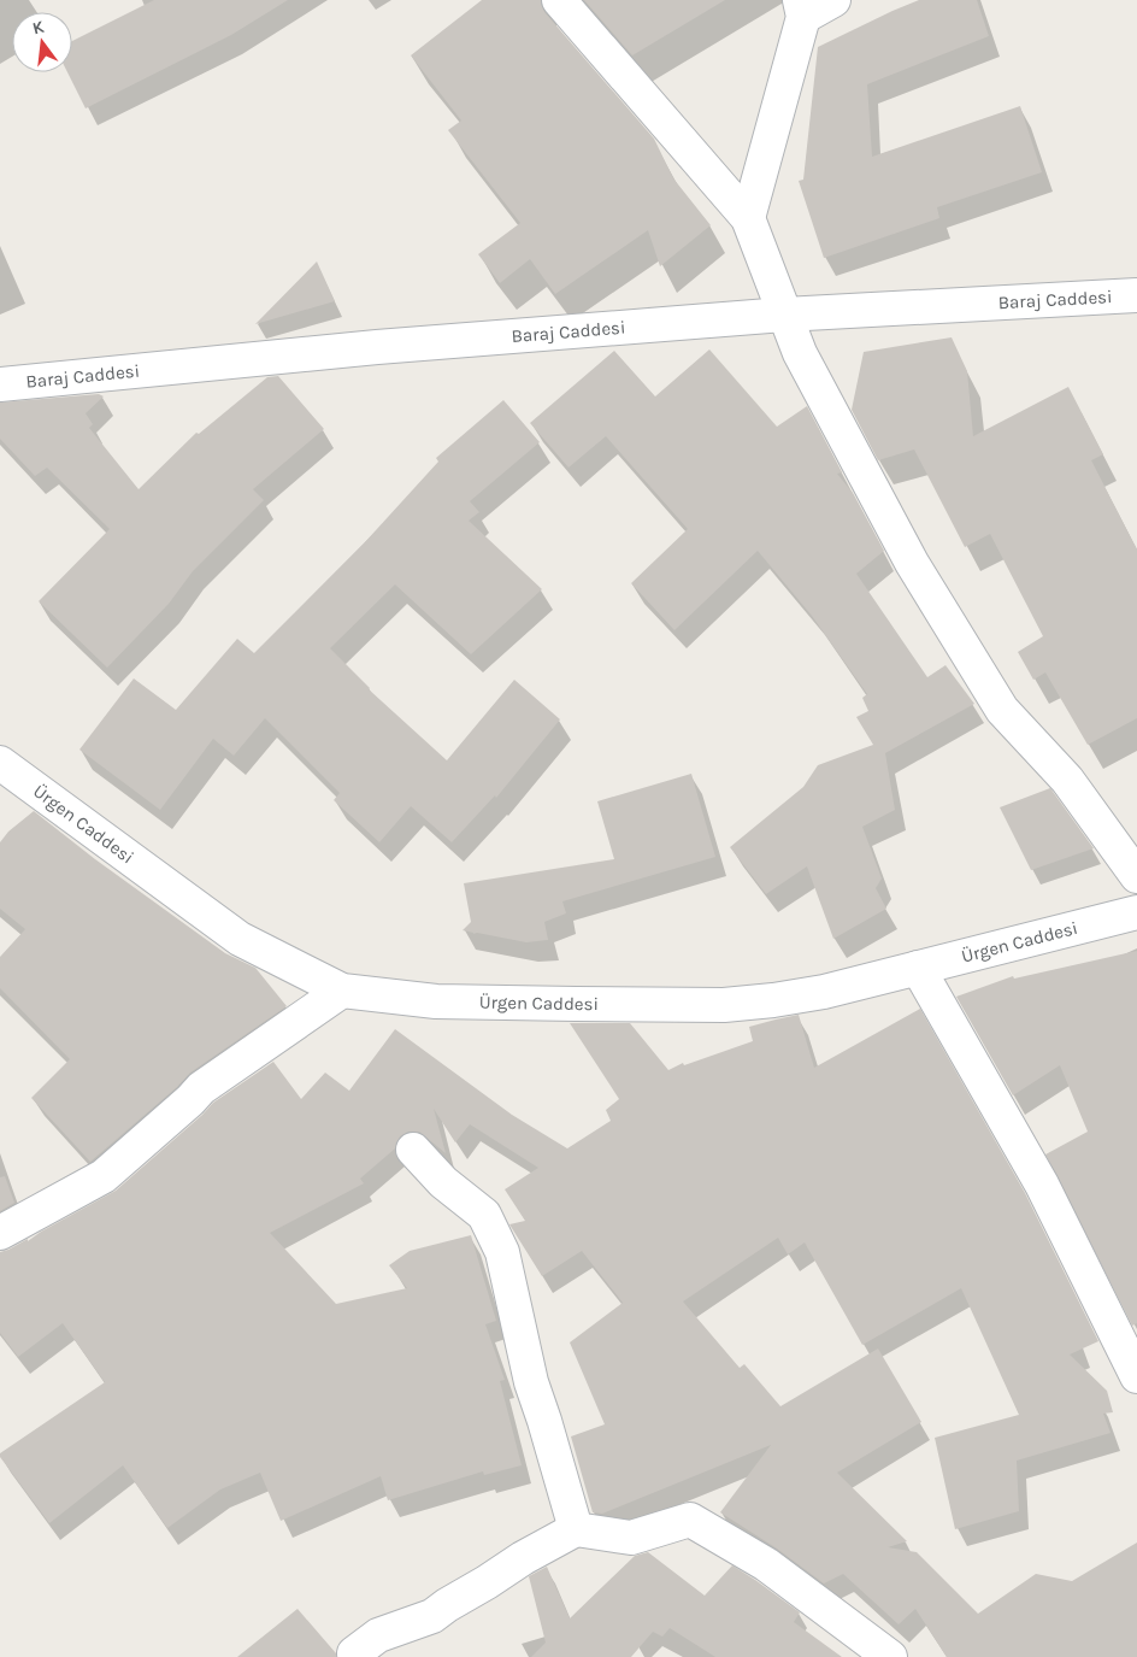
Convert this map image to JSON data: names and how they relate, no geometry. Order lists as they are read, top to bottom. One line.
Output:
{"streets":{"street":["Baraj Caddesi","Ürgen Caddesi"]},"north":"top"}
